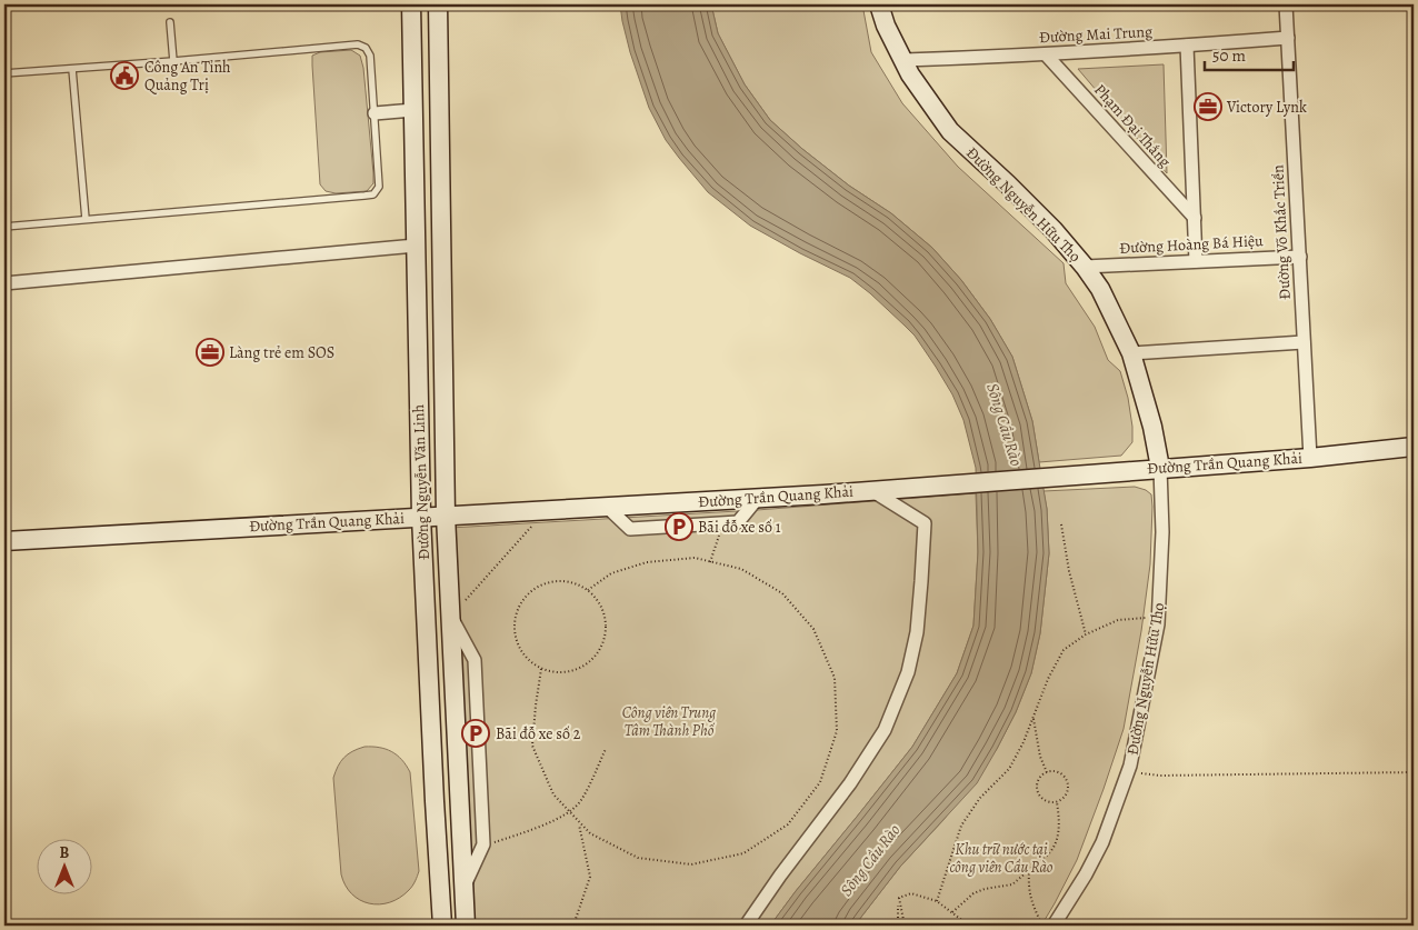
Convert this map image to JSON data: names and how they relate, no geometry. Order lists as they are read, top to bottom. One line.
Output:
{"streets":{"street":["Đường Mai Trung","Phạm Đại Thắng","Đường Nguyễn Hữu Thọ","Đường Võ Khắc Triển","Đường Hoàng Bá Hiệu","Đường Trần Quang Khải","Đường Nguyễn Văn Linh"]},"crossings":[["Đường Mai Trung","Phạm Đại Thắng"],["Đường Mai Trung","Đường Nguyễn Hữu Thọ"],["Đường Mai Trung","Đường Võ Khắc Triển"],["Đường Nguyễn Hữu Thọ","Đường Hoàng Bá Hiệu"],["Đường Nguyễn Hữu Thọ","Đường Trần Quang Khải"],["Đường Võ Khắc Triển","Đường Hoàng Bá Hiệu"],["Đường Võ Khắc Triển","Đường Trần Quang Khải"],["Đường Trần Quang Khải","Đường Nguyễn Văn Linh"]],"water":["Sông Cầu Rào"],"parks":["Công viên Trung Tâm Thành Phố","Khu trữ nước tại công viên Cầu Rào"],"places":{"public building":["Công An Tỉnh Quảng Trị"],"office":["Victory Lynk","Làng trẻ em SOS"],"parking":["Bãi đỗ xe số 1","Bãi đỗ xe số 2"]},"scale_bar":"50 m","north":"top"}
